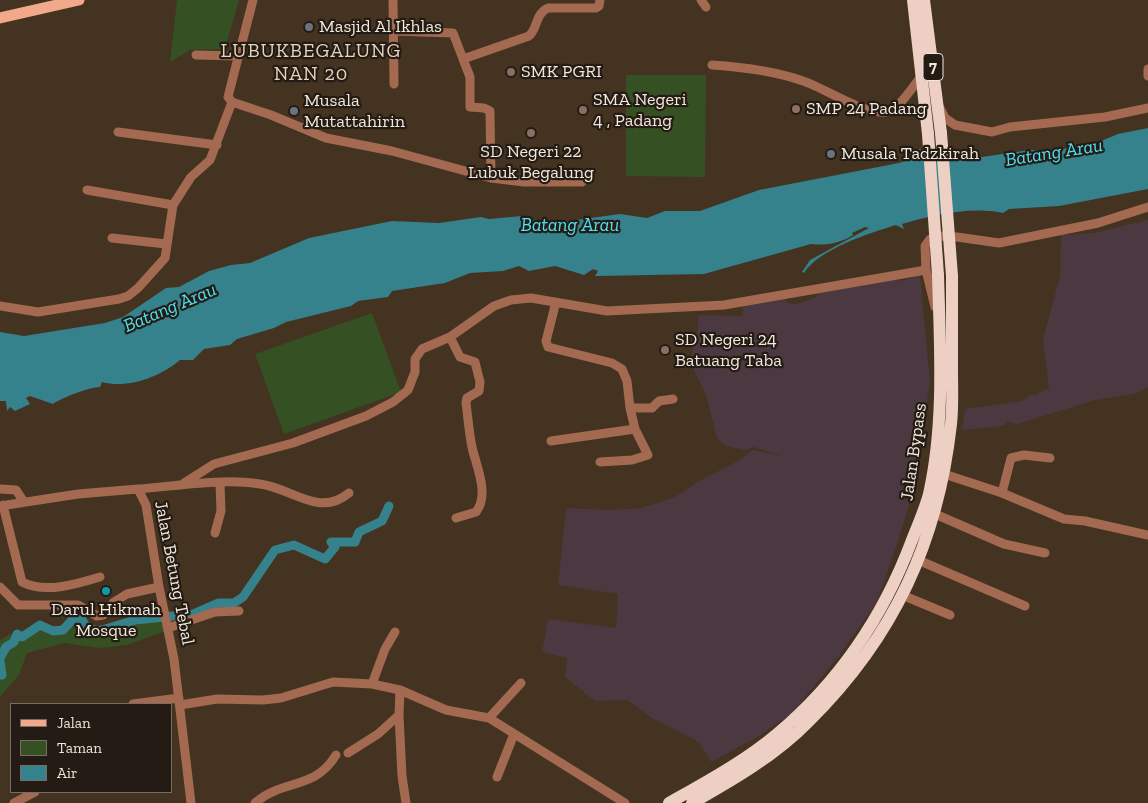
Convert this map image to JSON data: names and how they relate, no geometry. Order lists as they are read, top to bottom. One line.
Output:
{"streets":{"highway":["7","Jalan Bypass"],"street":["Jalan Betung Tebal"]},"districts":["LUBUKBEGALUNG NAN 20"],"water":["Batang Arau"],"places":["Masjid Al Ikhlas","SMK PGRI","SMP 24 Padang","SMA Negeri 4 , Padang","Musala Mutattahirin","SD Negeri 22 Lubuk Begalung","Musala Tadzkirah","SD Negeri 24 Batuang Taba","Darul Hikmah Mosque"],"legend":["Jalan","Taman","Air"]}
